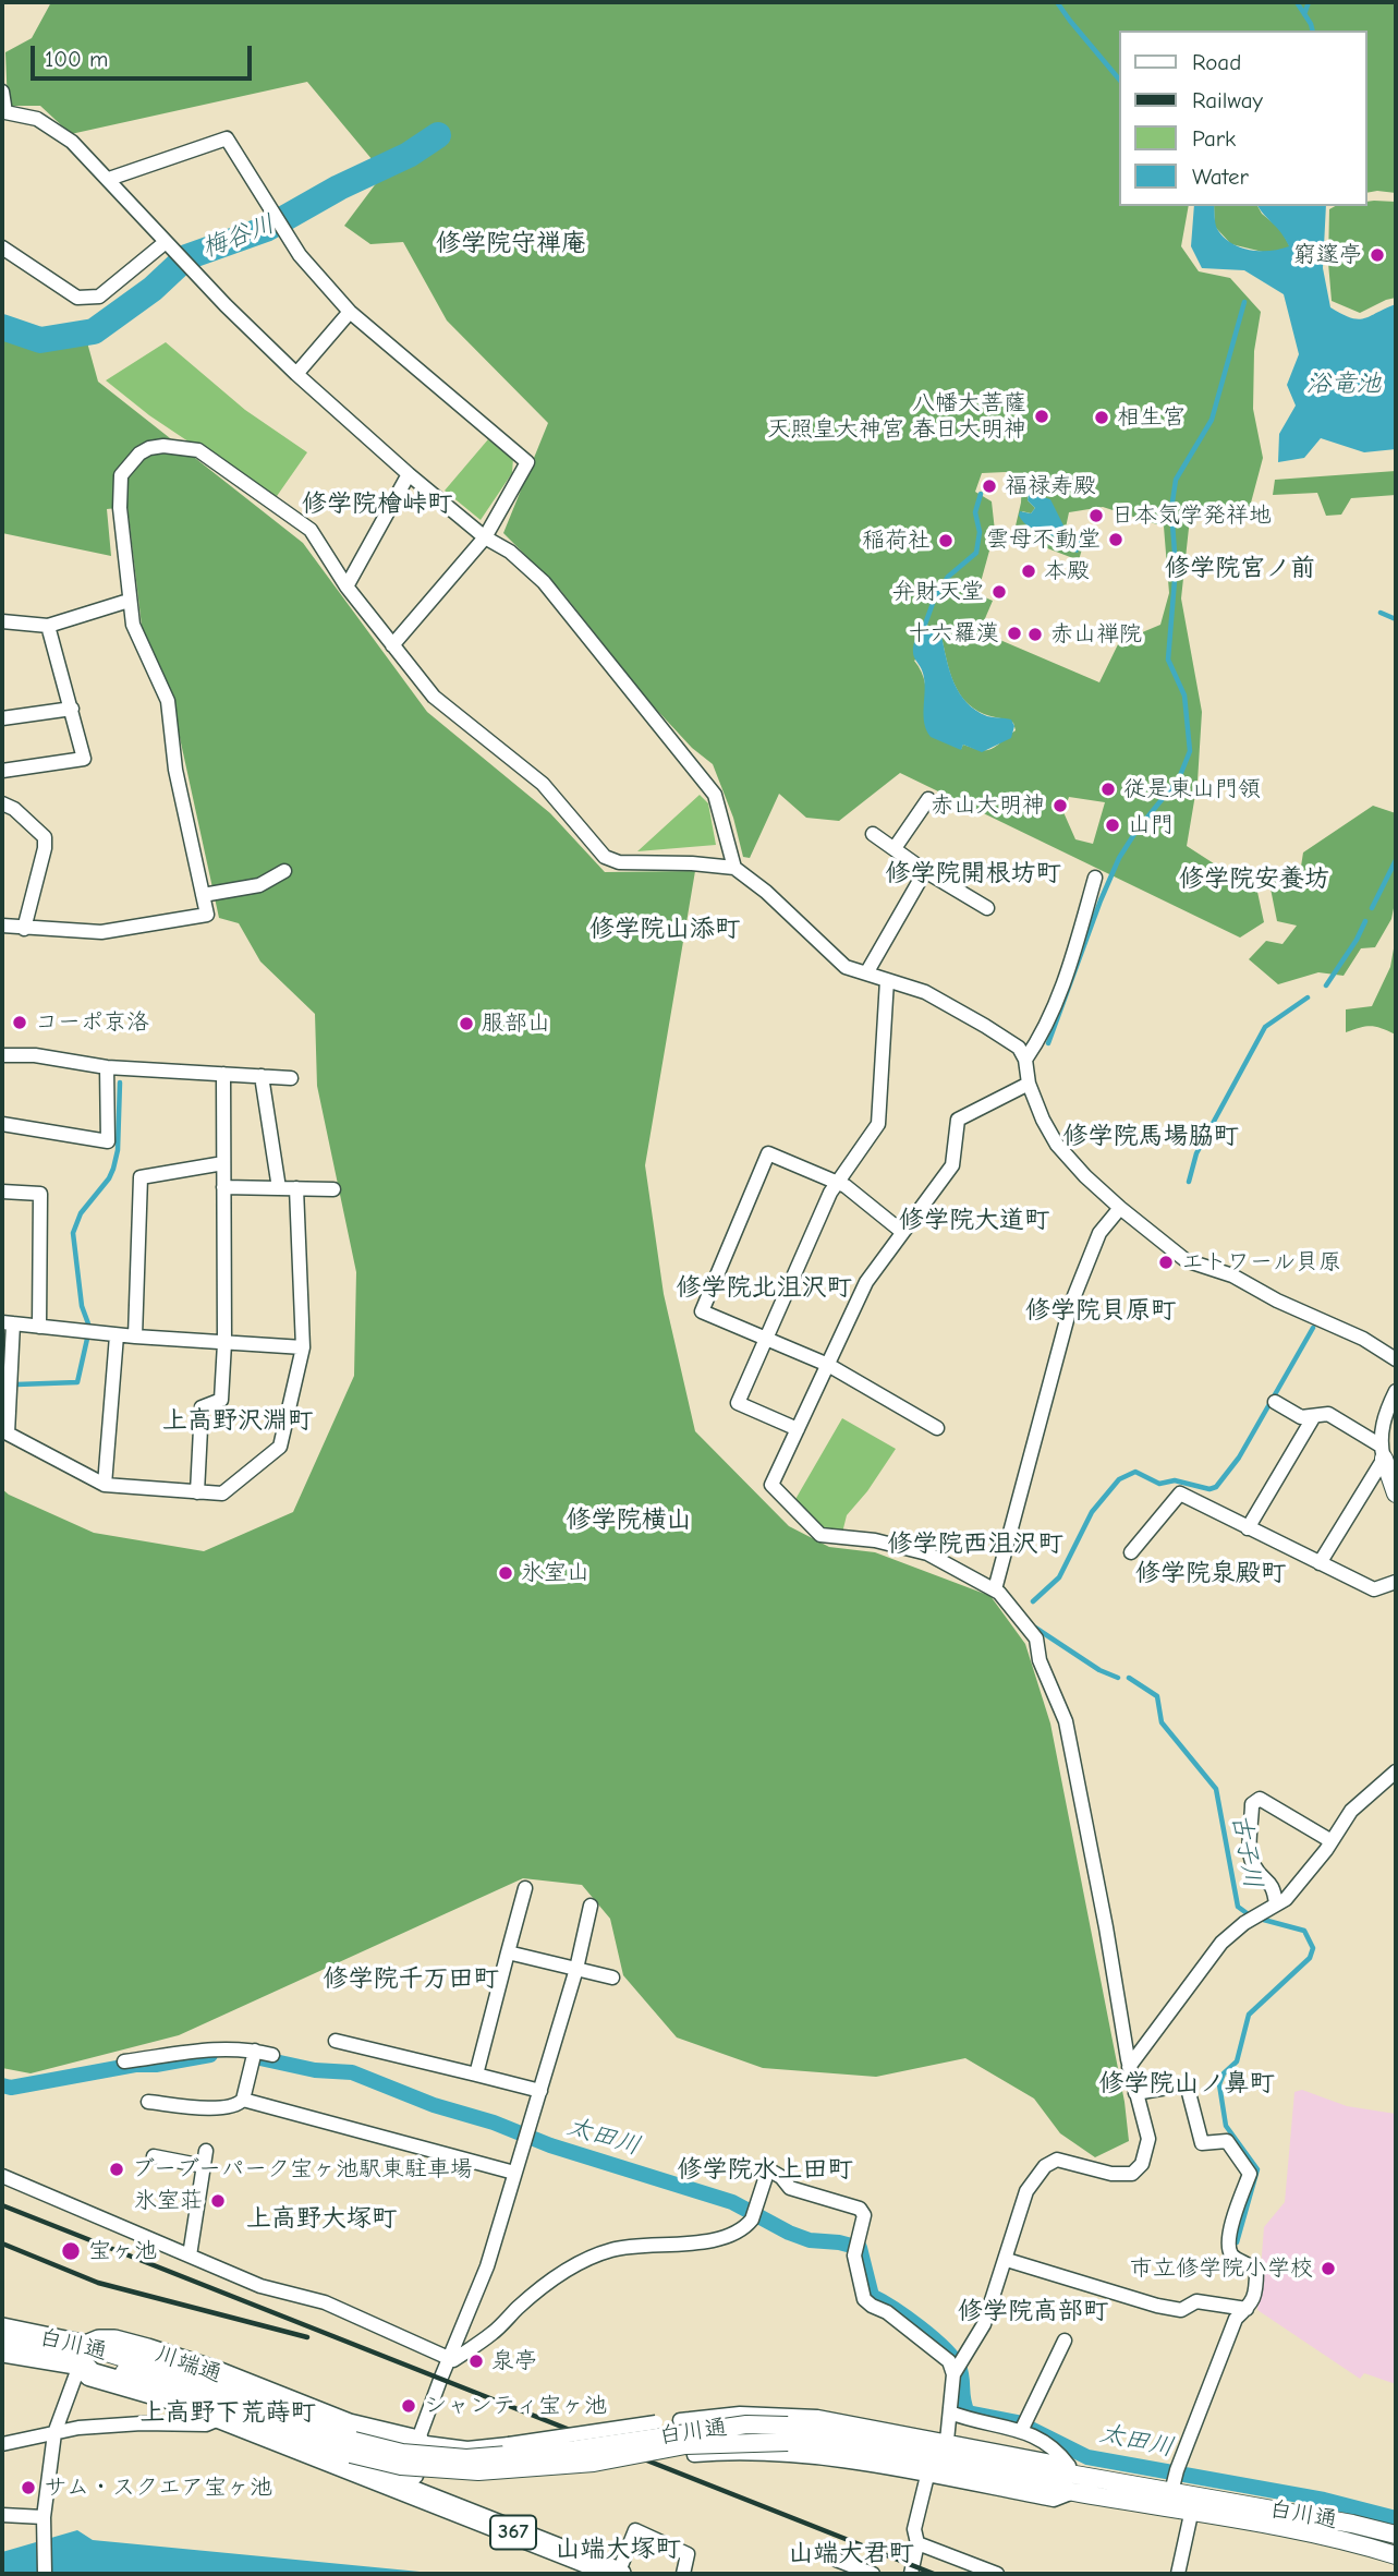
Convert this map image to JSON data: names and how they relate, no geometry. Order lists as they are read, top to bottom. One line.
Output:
{"streets":{"highway":["白川通","川端通","367"]},"crossings":[["白川通","川端通"]],"districts":["修学院守禅庵","修学院檜峠町","修学院宮ノ前","修学院開根坊町","修学院安養坊","修学院山添町","修学院馬場脇町","修学院大道町","修学院北沮沢町","修学院貝原町","上高野沢淵町","修学院横山","修学院西沮沢町","修学院泉殿町","修学院千万田町","修学院山ノ鼻町","修学院水上田町","上高野大塚町","修学院高部町","上高野下荒蒔町","山端大塚町","山端大君町"],"water":["梅谷川","浴竜池","古子川","太田川"],"places":["窮邃亭","八幡大菩薩 天照皇大神宮 春日大明神","相生宮","福禄寿殿","日本気学発祥地","雲母不動堂","稲荷社","本殿","弁財天堂","十六羅漢","赤山禅院","従是東山門領","赤山大明神","山門","コーポ京洛","服部山","エトワール貝原","氷室山","ブーブーパーク宝ヶ池駅東駐車場","氷室荘","宝ヶ池","市立修学院小学校","泉亭","シャンティ宝ヶ池","サム・スクエア宝ヶ池"],"legend":["Road","Railway","Park","Water"],"scale_bar":"100 m"}
